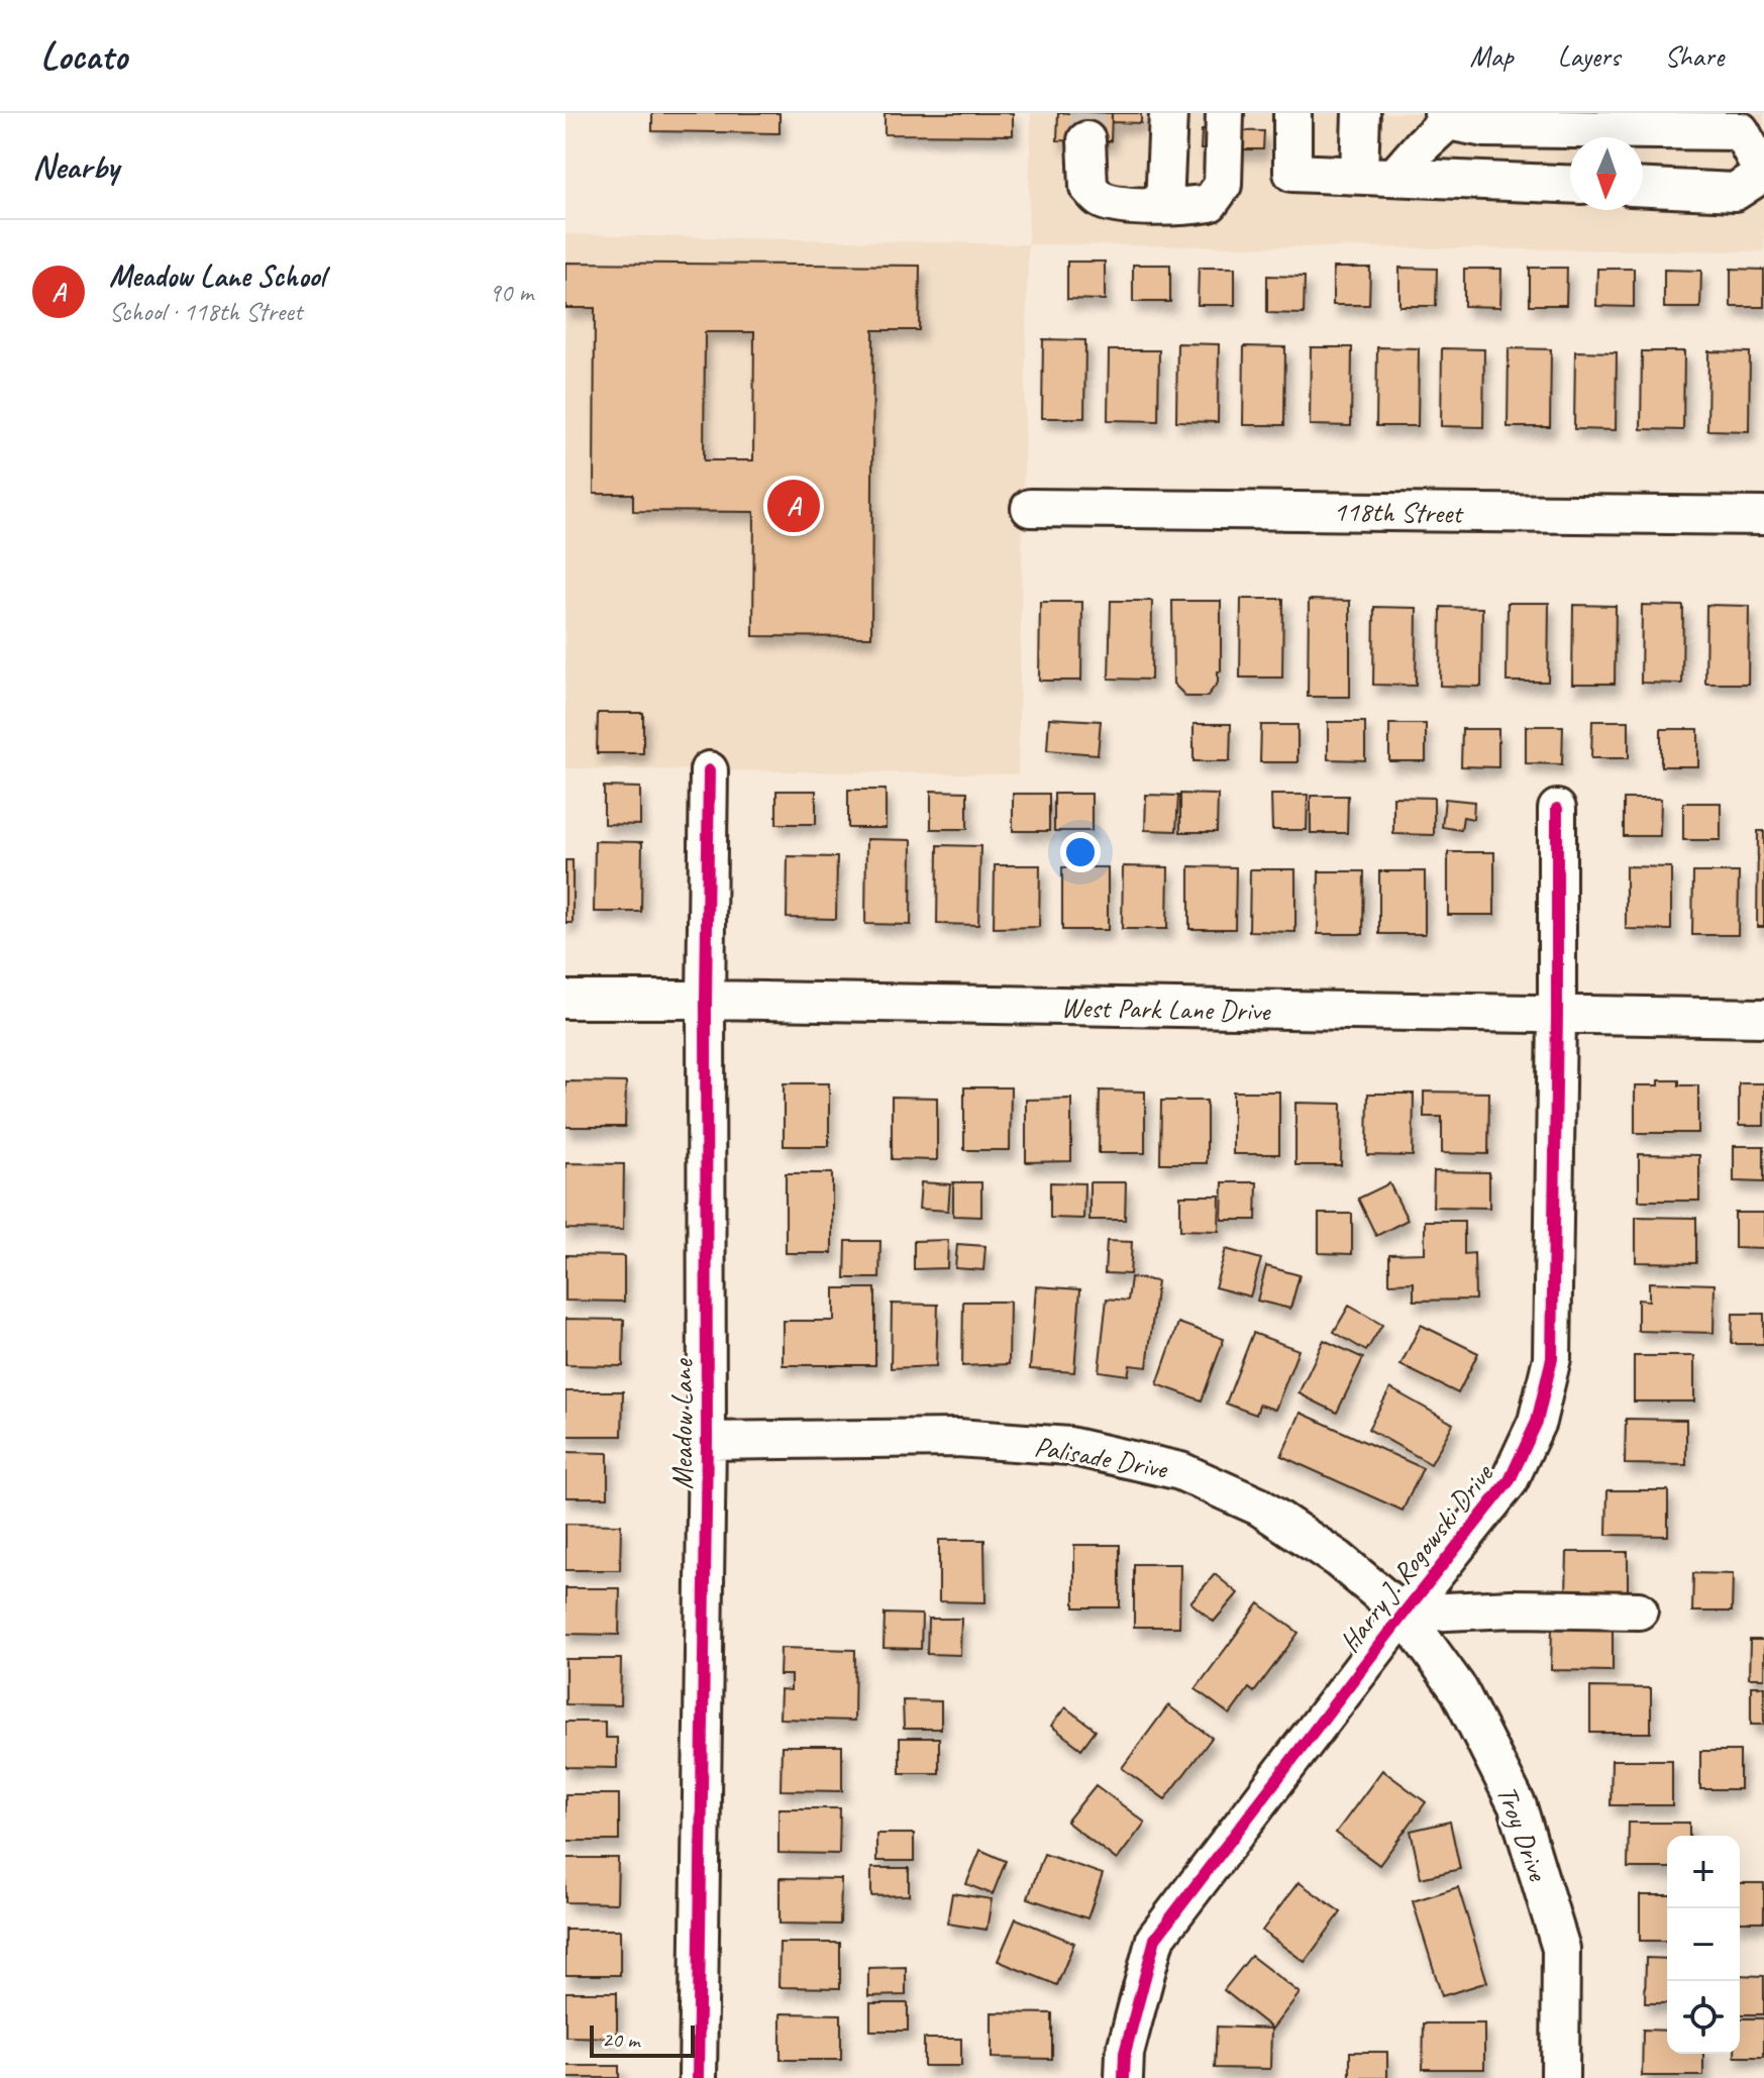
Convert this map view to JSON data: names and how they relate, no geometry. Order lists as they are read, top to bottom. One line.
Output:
{"streets":{"street":["118th Street","West Park Lane Drive","Meadow Lane","Palisade Drive","Harry J. Rogowski Drive","Troy Drive"]},"crossings":[["West Park Lane Drive","Meadow Lane"],["West Park Lane Drive","Harry J. Rogowski Drive"],["Meadow Lane","Palisade Drive"],["Palisade Drive","Harry J. Rogowski Drive"],["Palisade Drive","Troy Drive"],["Harry J. Rogowski Drive","Troy Drive"]],"scale_bar":"20 m","north":"bottom","page":{"header":"Locato","nav":["Map","Layers","Share"],"heading":"Nearby","list":[{"mark":"A","name":"Meadow Lane School","note":"School · 118th Street","value":"90 m"}],"pins":"A","map_buttons":["+","−"],"scale":"20 m"}}
